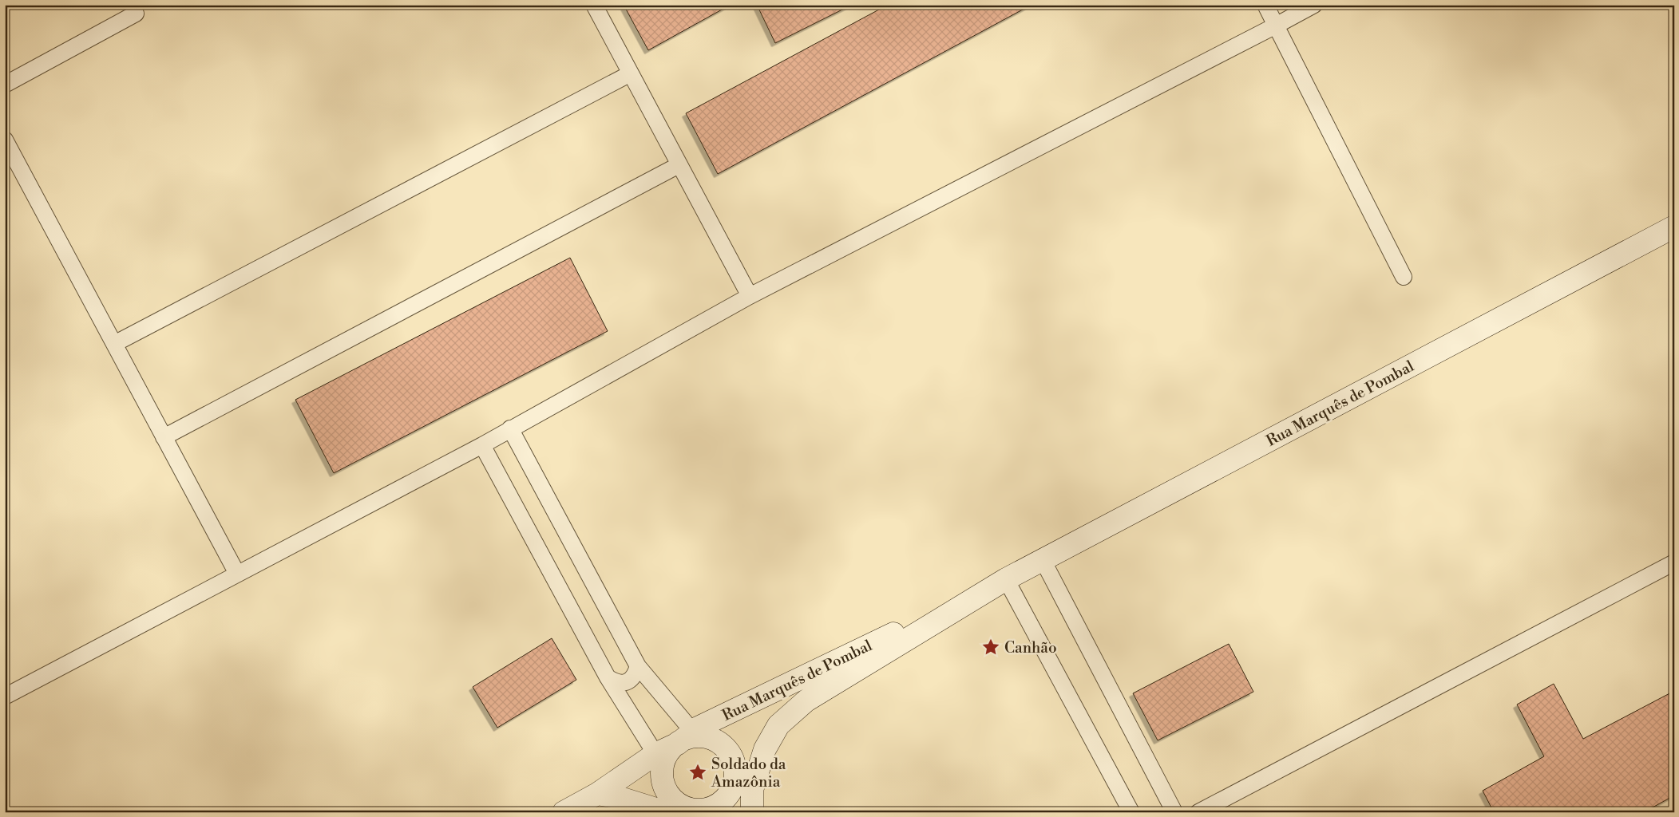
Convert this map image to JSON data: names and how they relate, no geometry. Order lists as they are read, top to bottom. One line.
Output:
{"streets":{"street":["Rua Marquês de Pombal"]},"places":{"place":["Canhão","Soldado da Amazônia"]}}
